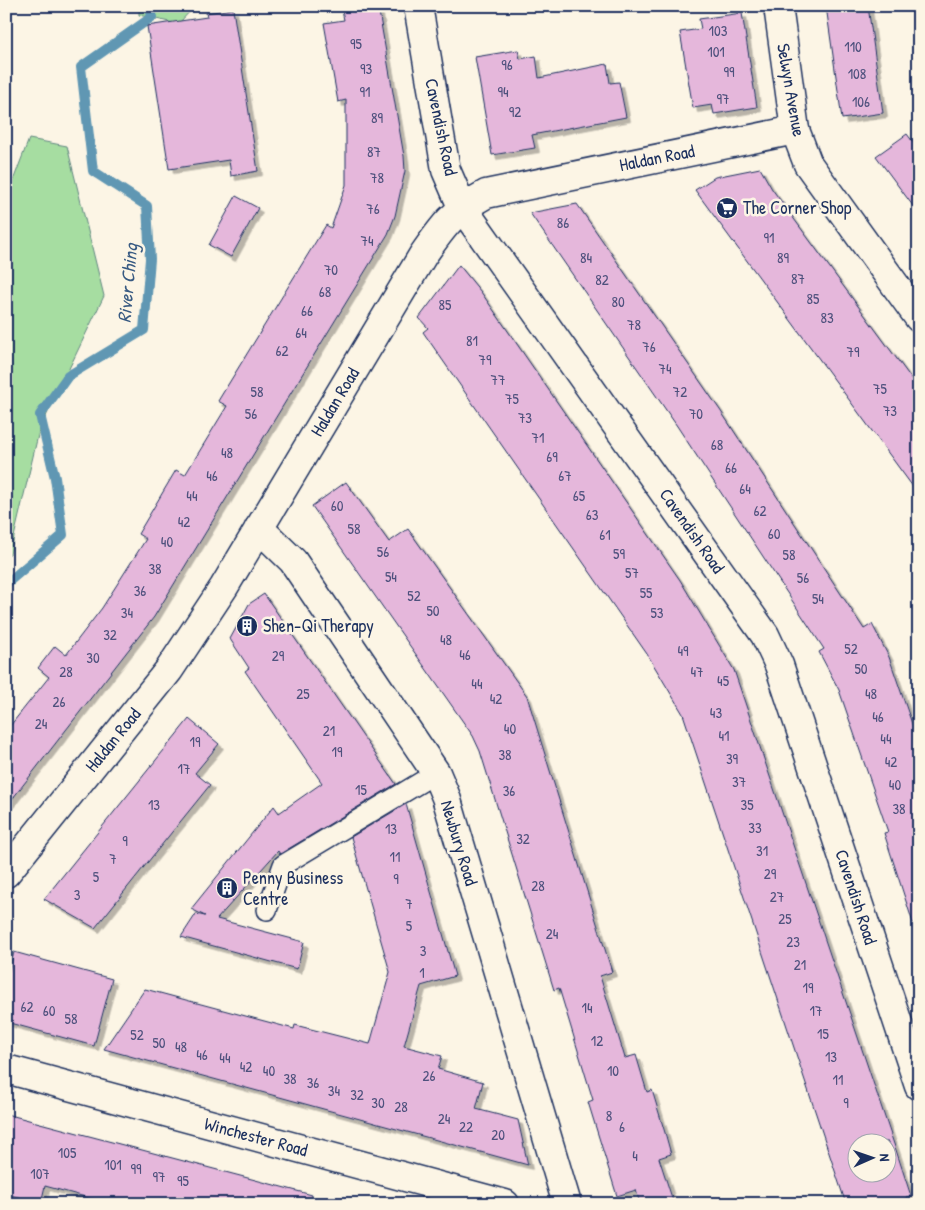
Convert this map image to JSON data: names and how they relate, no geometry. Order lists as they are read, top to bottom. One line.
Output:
{"streets":{"street":["Selwyn Avenue","Cavendish Road","Haldan Road","Newbury Road","Winchester Road"]},"crossings":[["Selwyn Avenue","Haldan Road"],["Cavendish Road","Haldan Road"],["Haldan Road","Newbury Road"]],"water":["River Ching"],"places":{"supermarket":["The Corner Shop"],"building":["Shen-Qi Therapy","Penny Business Centre"]},"house_numbers":["103","95","110","101","96","93","99","108","91","94","97","106","92","89","87","78","76","86","91","74","84","89","70","87","82","68","85","80","85","66","83","78","64","81","76","62","79","79","74","77","75","58","72","75","73","56","70","73","71","68","48","69","66","46","67","64","44","65","60","62","63","42","58","60","61","40","56","59","58","38","57","54","56","36","55","52","54","50","34","53","32","48","52","49","46","29","30","50","28","47","45","44","25","48","42","26","43","46","24","40","21","41","44","19","19","38","39","42","17","37","40","15","36","13","35","38","33","13","32","9","31","11","7","29","5","9","28","3","27","7","25","5","24","23","3","21","1","19","62","14","60","17","58","15","52","12","50","48","46","13","44","42","40","10","26","38","11","36","34","32","30","9","28","8","24","22","6","20","105","4","101","99","107","97","95"],"north":"right"}
